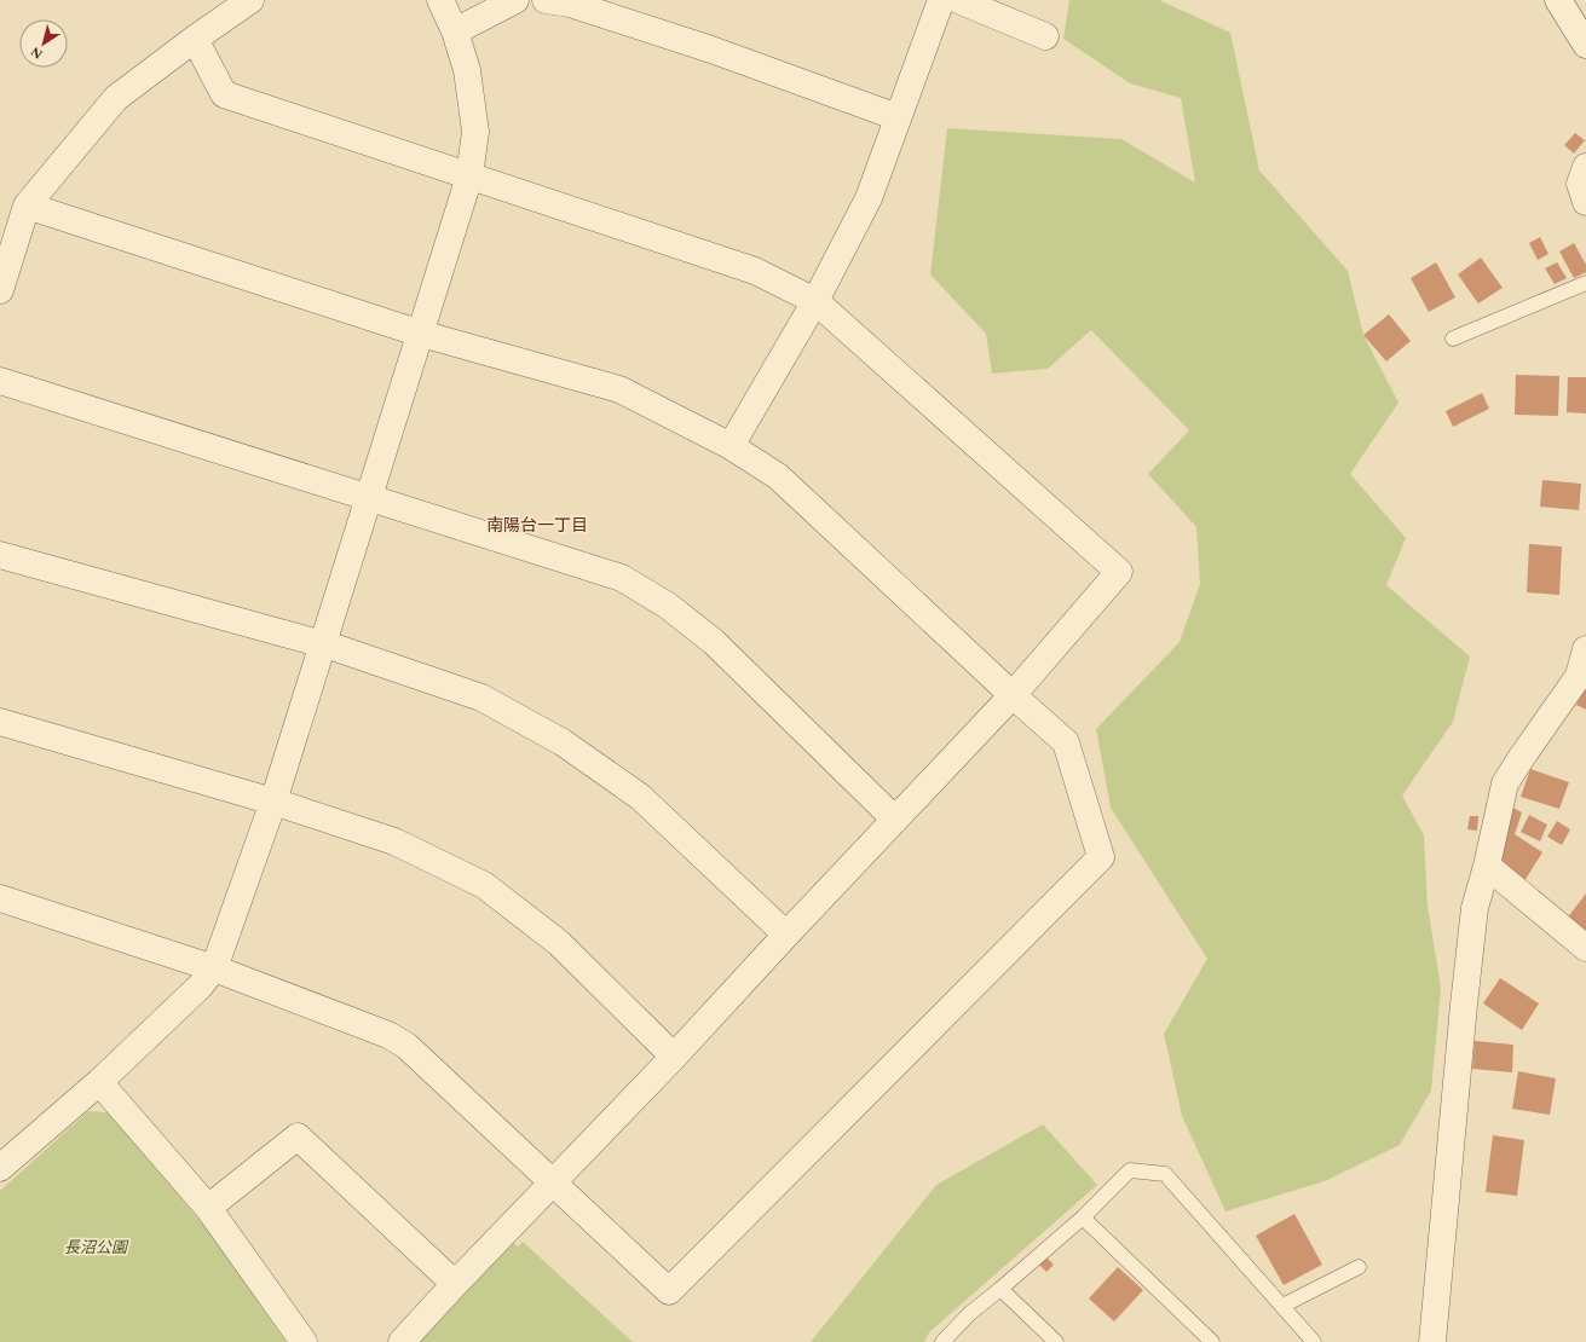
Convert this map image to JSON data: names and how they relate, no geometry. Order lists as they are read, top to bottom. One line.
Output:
{"districts":["南陽台一丁目"],"parks":["長沼公園"],"north":"bottom left"}
